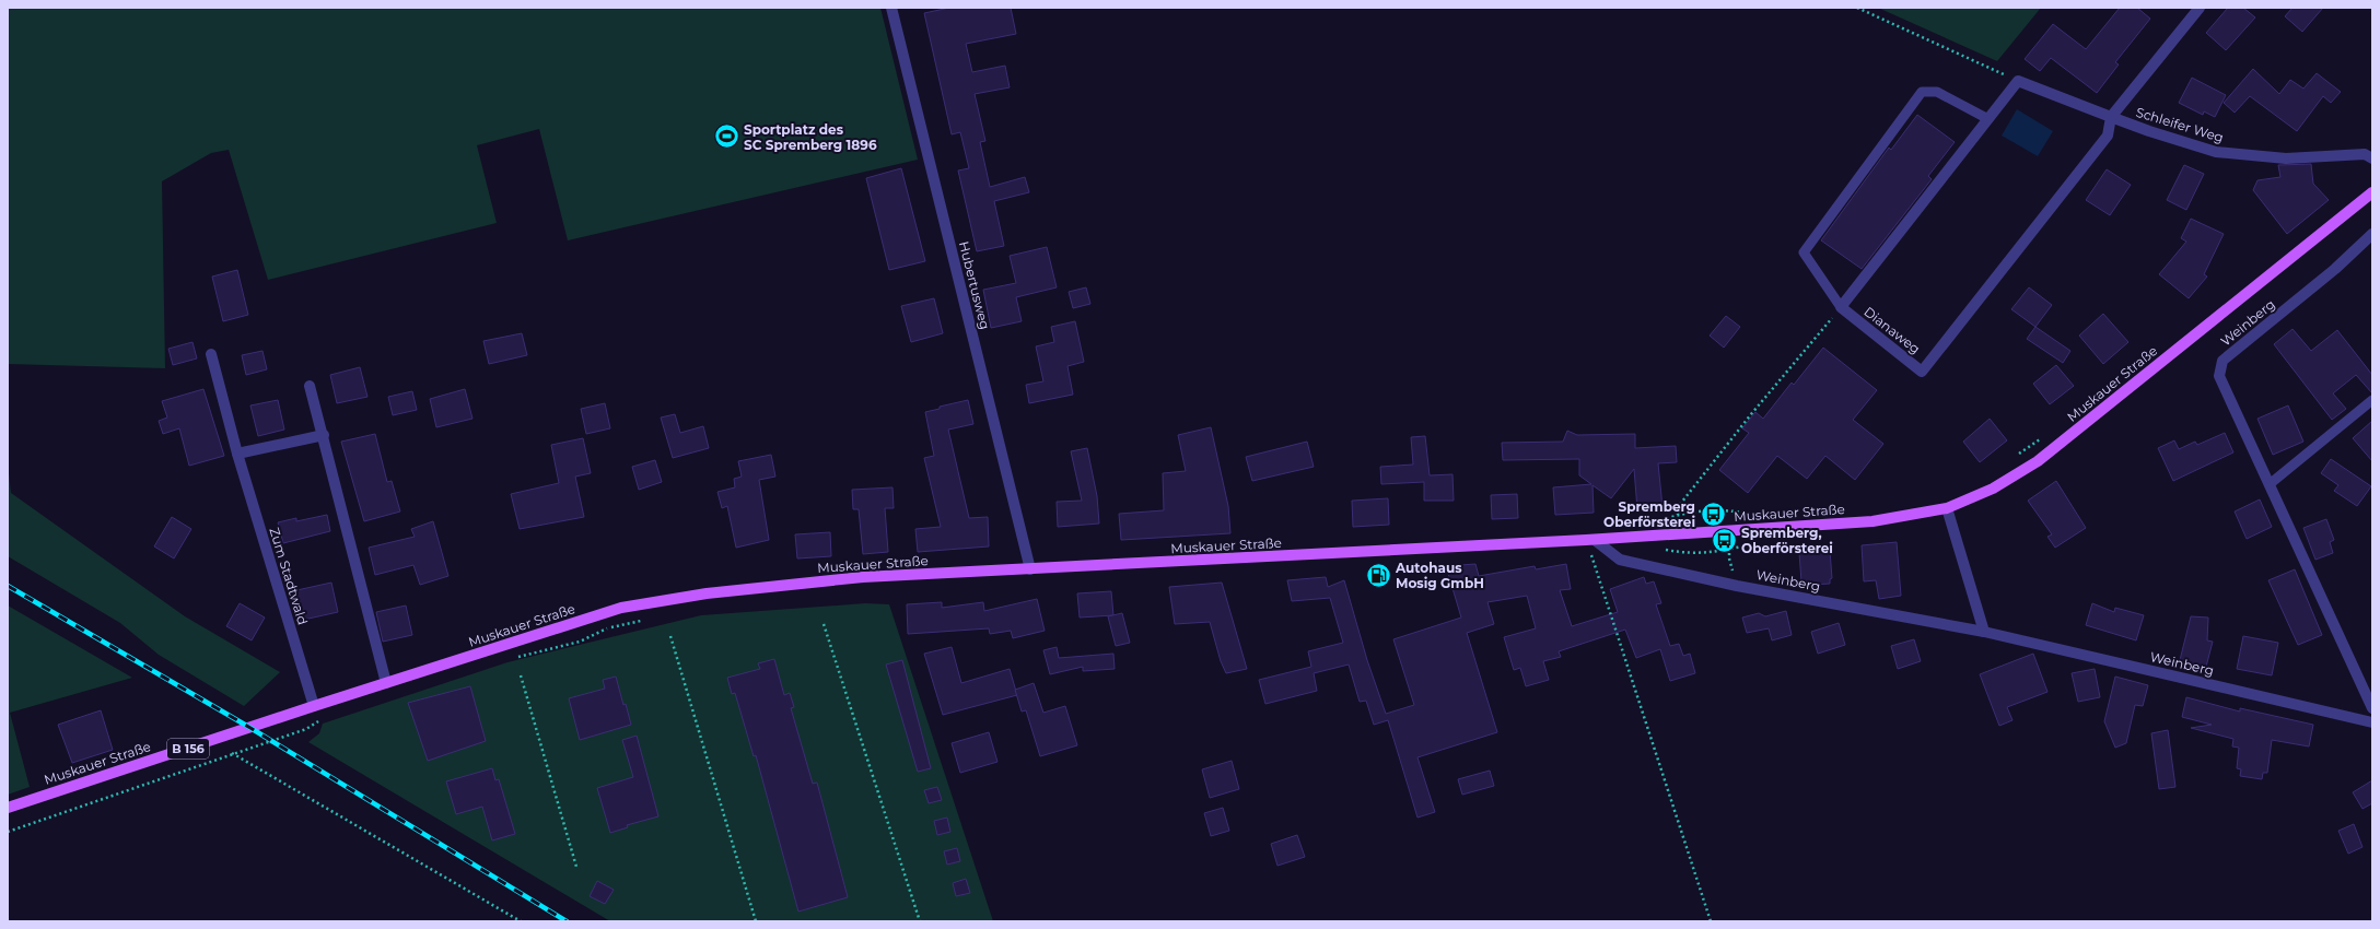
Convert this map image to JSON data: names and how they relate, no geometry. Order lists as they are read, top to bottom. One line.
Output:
{"streets":{"main road":["Muskauer Straße","B 156"],"street":["Schleifer Weg","Hubertusweg","Weinberg","Dianaweg","Zum Stadtwald"]},"crossings":[["Schleifer Weg","Dianaweg"],["Hubertusweg","Muskauer Straße"],["Weinberg","Muskauer Straße"],["Muskauer Straße","Zum Stadtwald"]],"places":{"sports":["Sportplatz des SC Spremberg 1896"],"bus stop":["Spremberg Oberförsterei","Spremberg, Oberförsterei"],"fuel station":["Autohaus Mosig GmbH"]}}
